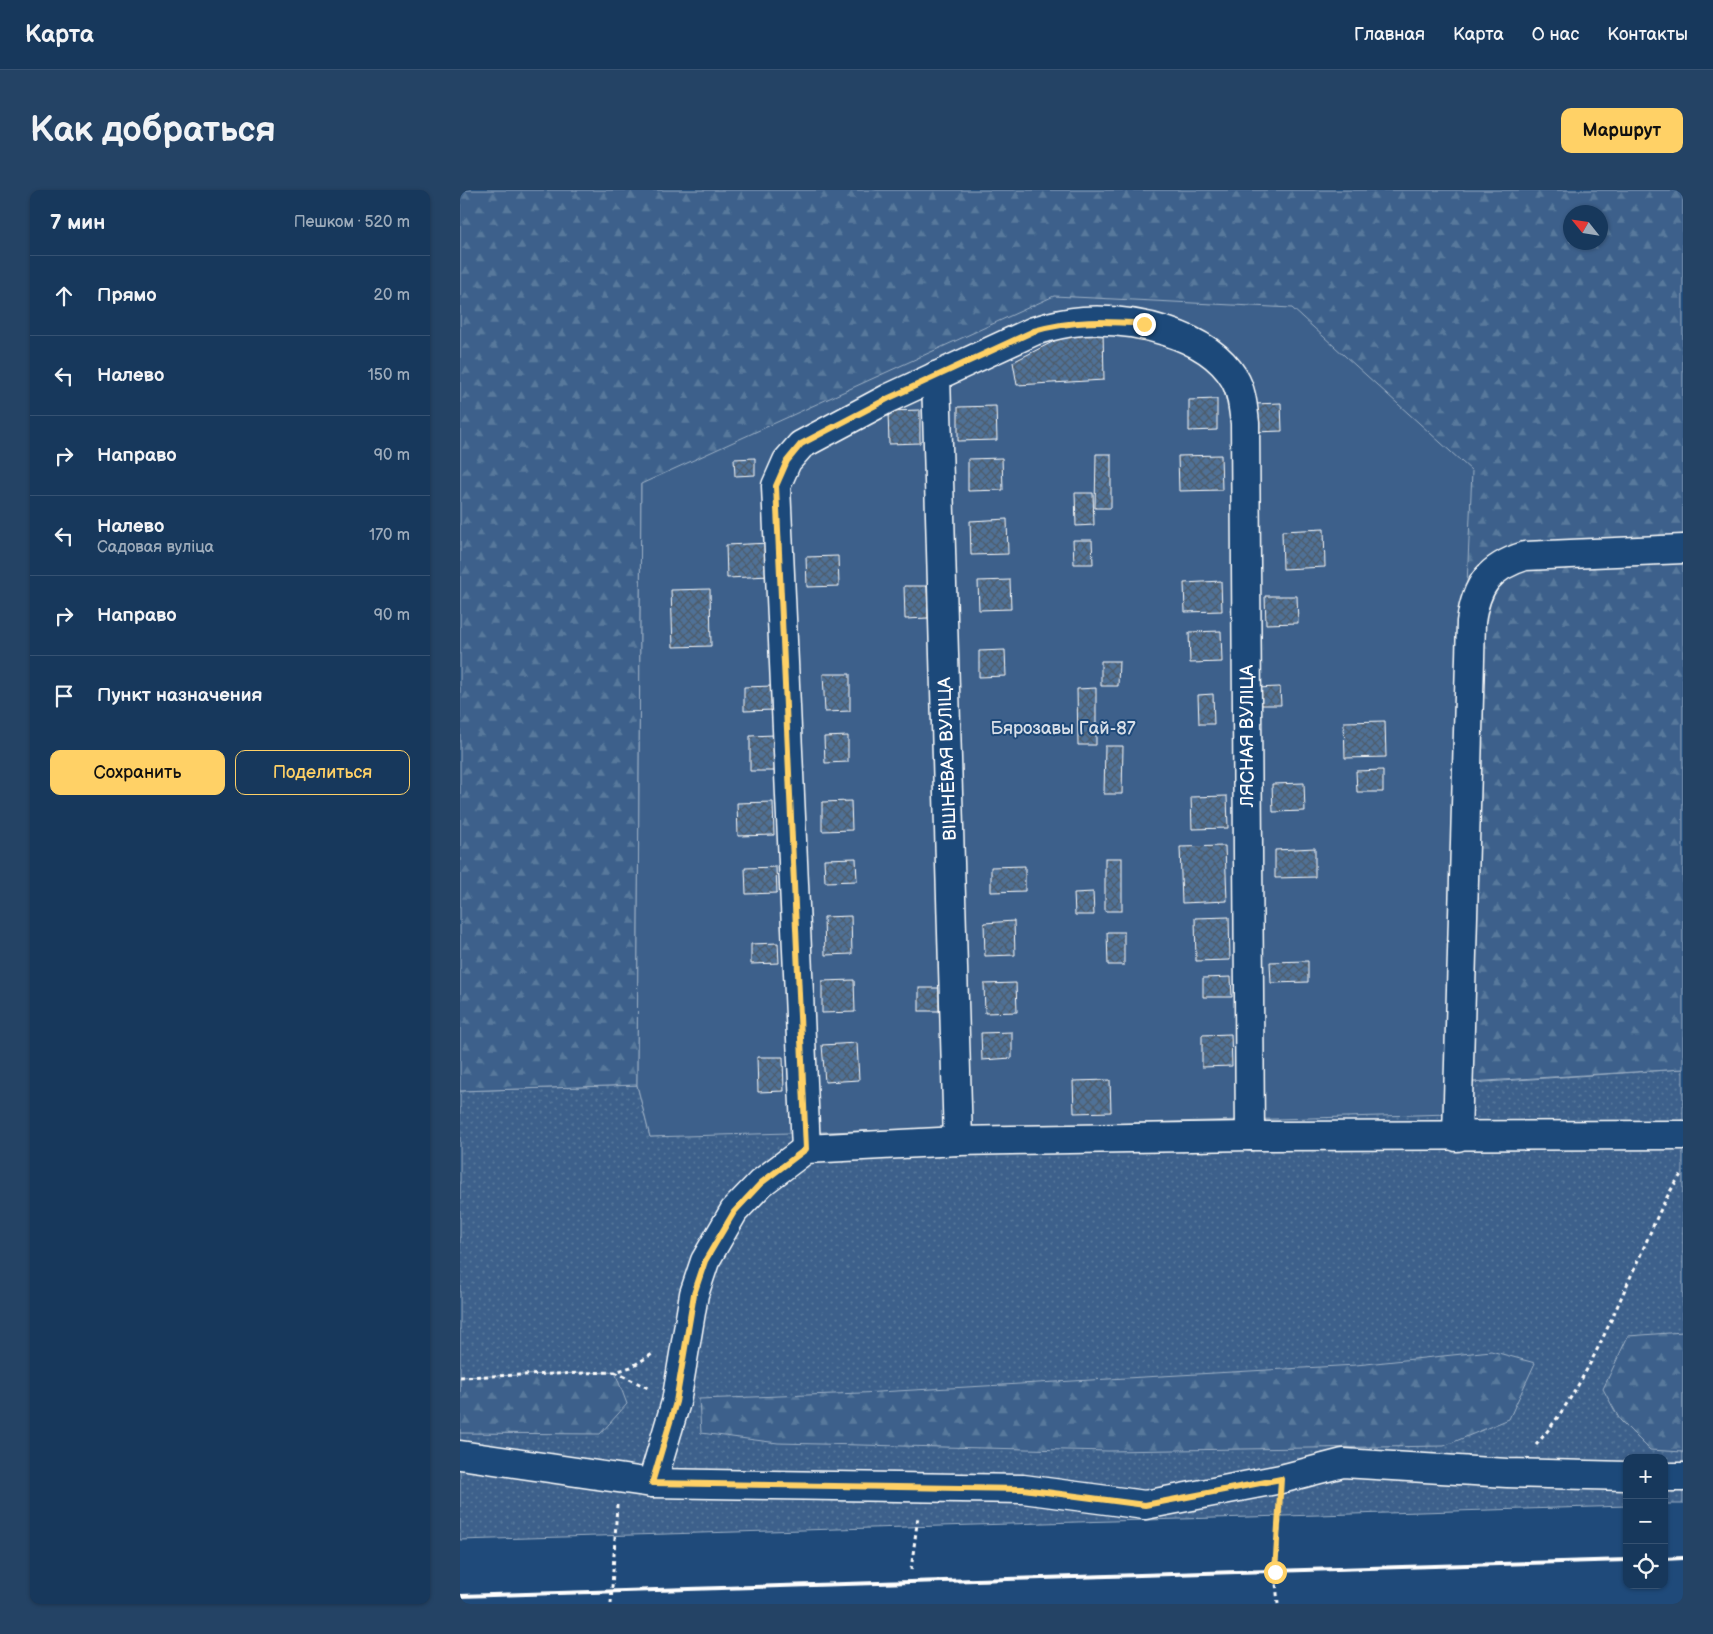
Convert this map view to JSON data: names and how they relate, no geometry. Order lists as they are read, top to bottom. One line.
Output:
{"streets":{"street":["ЛЯСНАЯ ВУЛІЦА","ВІШНЁВАЯ ВУЛІЦА"]},"crossings":[["ЛЯСНАЯ ВУЛІЦА","ВІШНЁВАЯ ВУЛІЦА"]],"parks":["Бярозавы Гай-87"],"north":"top left","page":{"header":"Карта","nav":["Главная","Карта","О нас","Контакты"],"buttons":["Маршрут",["Сохранить","Поделиться"]],"title":"Как добраться","heading":["7 мин","Пешком · 520 m"],"list":[["Прямо","20 m"],["Налево","150 m"],["Направо","90 m"],["Налево","Садовая вуліца","170 m"],["Направо","90 m"],"Пункт назначения"],"map_buttons":["+","−"]}}
